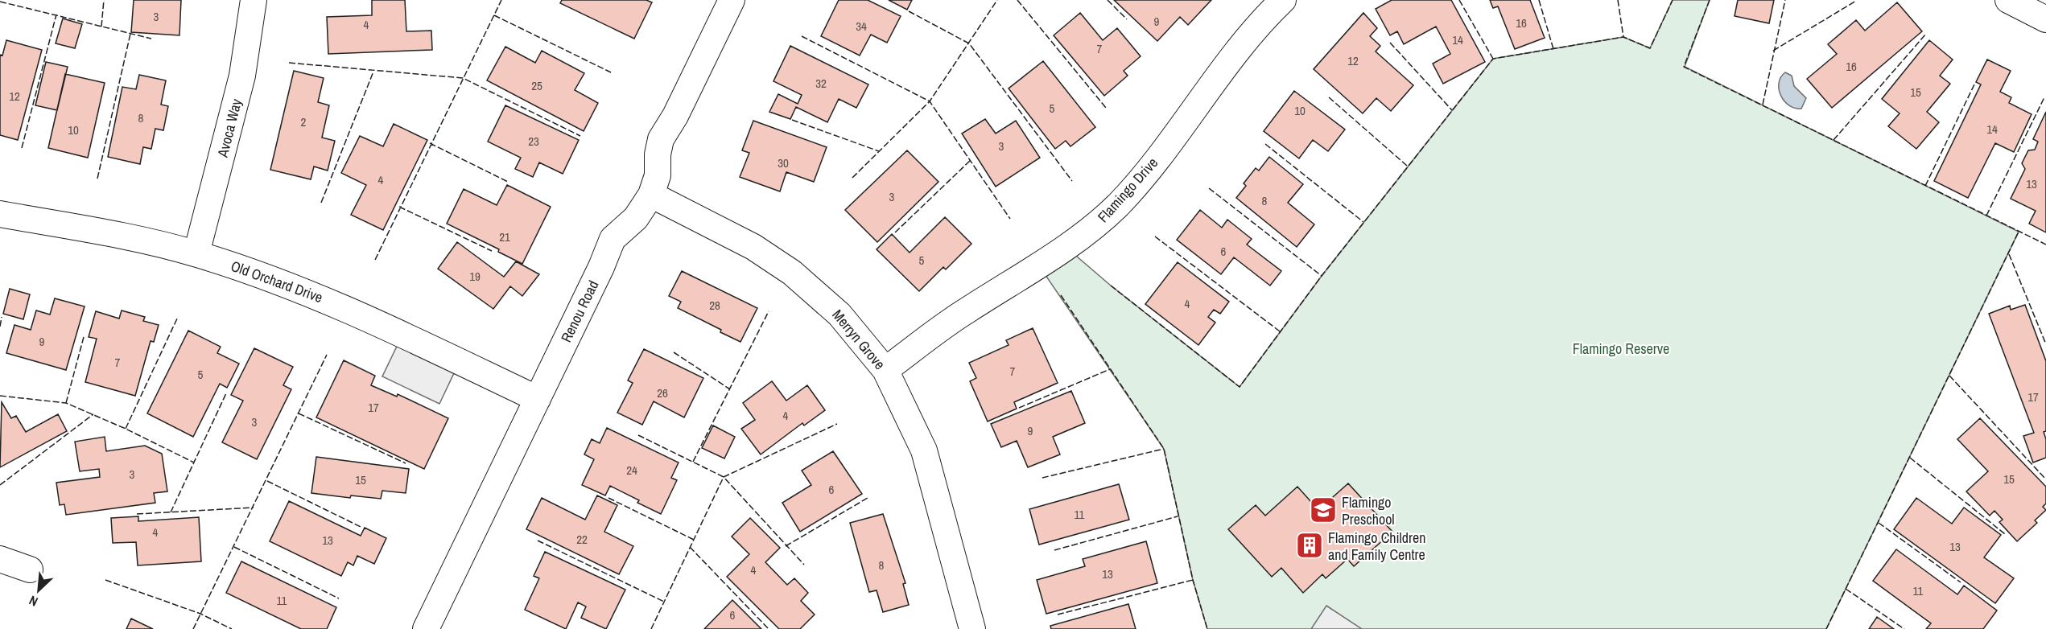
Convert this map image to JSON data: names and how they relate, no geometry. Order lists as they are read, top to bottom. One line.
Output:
{"streets":{"street":["Avoca Way","Flamingo Drive","Old Orchard Drive","Renou Road","Merryn Grove"]},"crossings":[["Avoca Way","Old Orchard Drive"],["Flamingo Drive","Merryn Grove"],["Old Orchard Drive","Renou Road"],["Renou Road","Merryn Grove"]],"parks":["Flamingo Reserve"],"places":{"school or university":["Flamingo Preschool"],"building":["Flamingo Children and Family Centre"]},"house_numbers":["3","9","16","4","34","14","7","12","16","32","25","15","12","5","10","8","2","14","10","23","3","30","4","13","3","8","21","6","5","19","4","28","9","7","7","5","26","17","17","4","3","9","24","3","15","15","6","11","4","22","13","13","8","4","13","11","11","6"],"north":"bottom left"}
